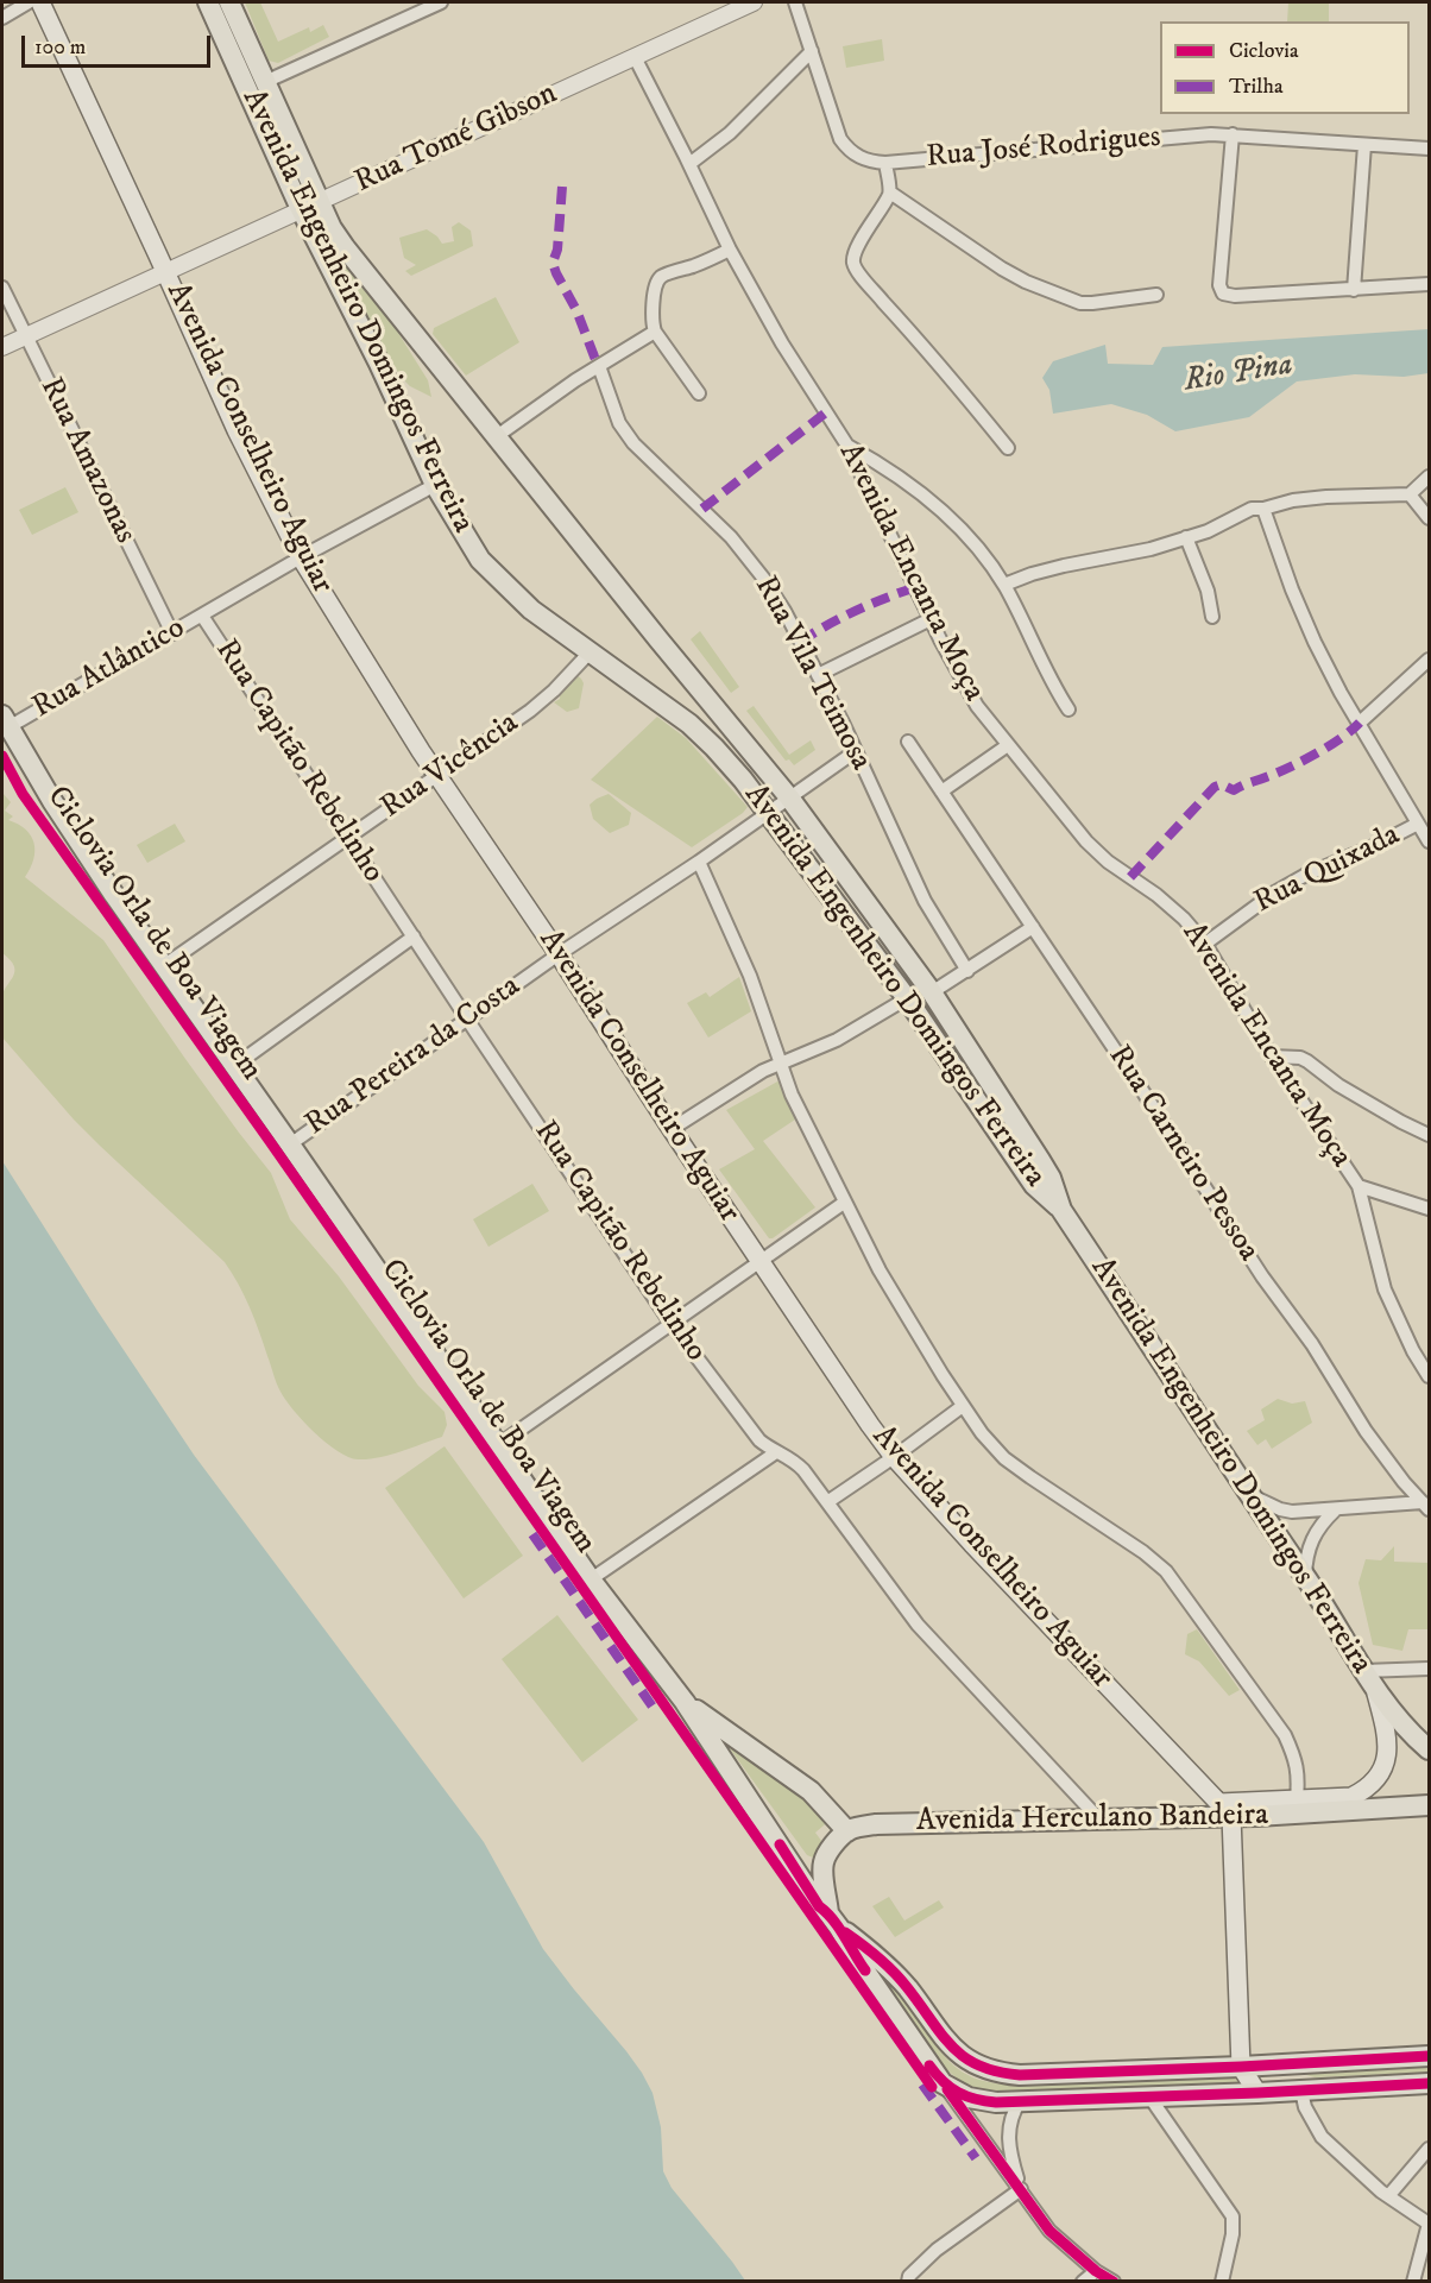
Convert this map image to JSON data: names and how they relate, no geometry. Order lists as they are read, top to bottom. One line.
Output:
{"streets":{"main road":["Avenida Engenheiro Domingos Ferreira","Avenida Conselheiro Aguiar","Avenida Herculano Bandeira"],"street":["Rua Tomé Gibson","Rua José Rodrigues","Rua Amazonas","Avenida Encanta Moça","Rua Atlântico","Rua Vila Teimosa","Rua Capitão Rebelinho","Rua Vicência","Rua Quixada","Rua Pereira da Costa","Rua Carneiro Pessoa"],"cycle path":["Ciclovia Orla de Boa Viagem"]},"crossings":[["Rua Tomé Gibson","Avenida Engenheiro Domingos Ferreira"],["Rua Tomé Gibson","Avenida Conselheiro Aguiar"],["Rua Tomé Gibson","Rua Amazonas"],["Rua Tomé Gibson","Avenida Encanta Moça"],["Avenida Engenheiro Domingos Ferreira","Rua Atlântico"],["Avenida Engenheiro Domingos Ferreira","Rua Vicência"],["Avenida Engenheiro Domingos Ferreira","Rua Pereira da Costa"],["Avenida Engenheiro Domingos Ferreira","Avenida Herculano Bandeira"],["Avenida Conselheiro Aguiar","Rua Atlântico"],["Avenida Conselheiro Aguiar","Rua Vicência"],["Avenida Conselheiro Aguiar","Rua Pereira da Costa"],["Avenida Conselheiro Aguiar","Avenida Herculano Bandeira"],["Rua Amazonas","Rua Atlântico"],["Avenida Encanta Moça","Rua Quixada"],["Rua Atlântico","Rua Capitão Rebelinho"],["Rua Vila Teimosa","Rua Pereira da Costa"],["Rua Capitão Rebelinho","Rua Vicência"],["Rua Capitão Rebelinho","Rua Pereira da Costa"],["Rua Capitão Rebelinho","Avenida Herculano Bandeira"]],"water":["Rio Pina"],"legend":["Ciclovia","Trilha"],"scale_bar":"100 m"}
